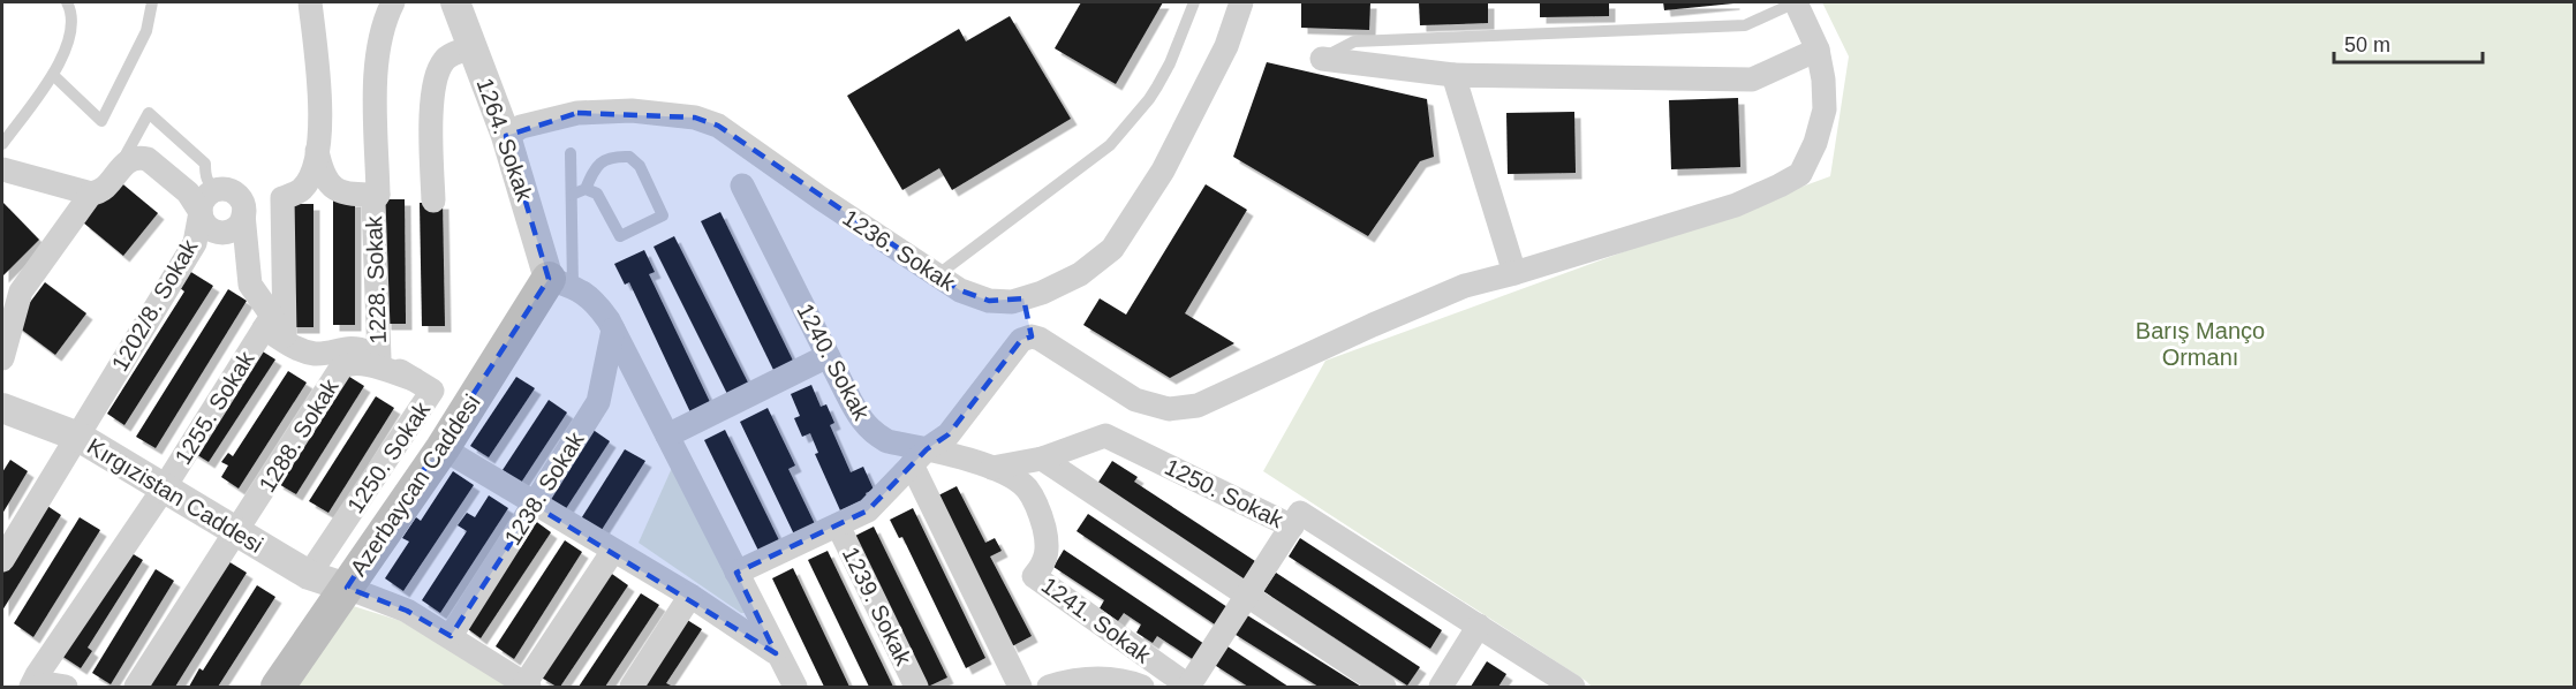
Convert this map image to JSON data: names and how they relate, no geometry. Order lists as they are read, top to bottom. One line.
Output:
{"streets":{"main road":["Azerbaycan Caddesi"],"street":["1264. Sokak","1236. Sokak","1228. Sokak","1202/8. Sokak","1240. Sokak","1255. Sokak","1288. Sokak","1250. Sokak","1238. Sokak","Kırgızistan Caddesi","1239. Sokak","1241. Sokak"]},"crossings":[["1264. Sokak","1236. Sokak"],["1264. Sokak","Azerbaycan Caddesi"],["1228. Sokak","1250. Sokak"],["1202/8. Sokak","Kırgızistan Caddesi"],["1240. Sokak","1241. Sokak"],["1255. Sokak","1250. Sokak"],["1255. Sokak","Kırgızistan Caddesi"],["1288. Sokak","1250. Sokak"],["1288. Sokak","Kırgızistan Caddesi"],["1250. Sokak","Kırgızistan Caddesi"],["1250. Sokak","1241. Sokak"],["Azerbaycan Caddesi","Kırgızistan Caddesi"]],"parks":["Barış Manço Ormanı"],"scale_bar":"50 m"}
